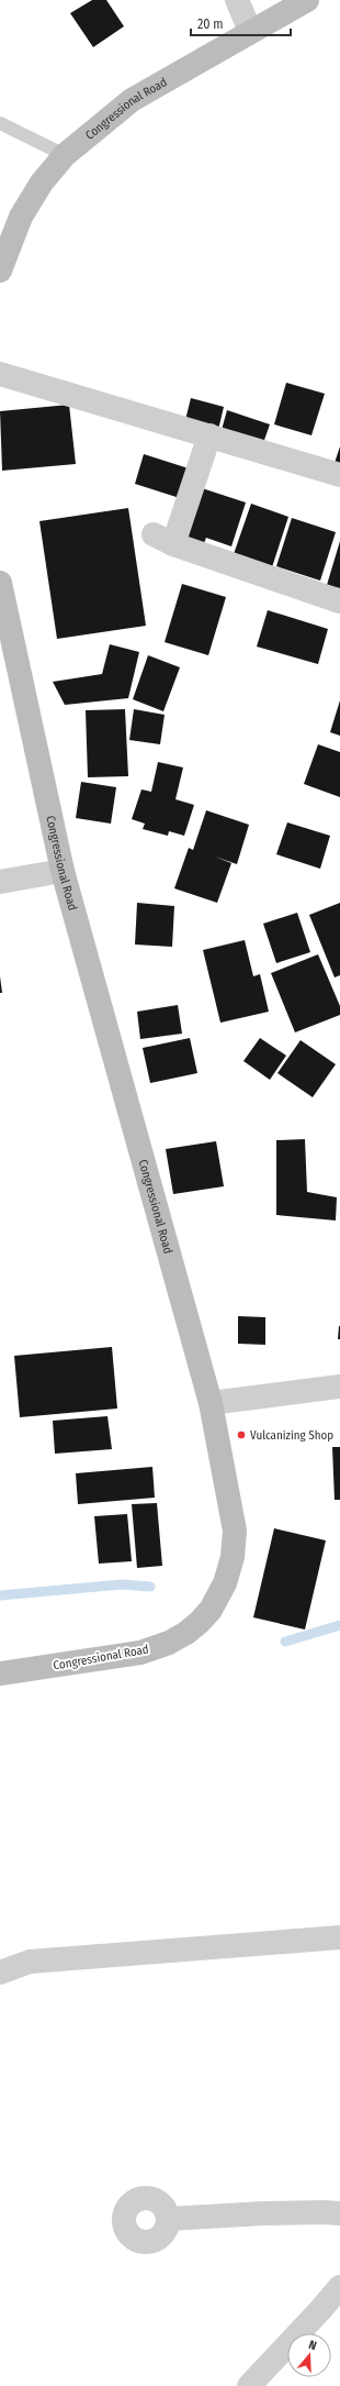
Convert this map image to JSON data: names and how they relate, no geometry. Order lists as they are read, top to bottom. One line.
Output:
{"streets":{"main road":["Congressional Road"]},"places":["Vulcanizing Shop"],"scale_bar":"20 m","north":"top"}
